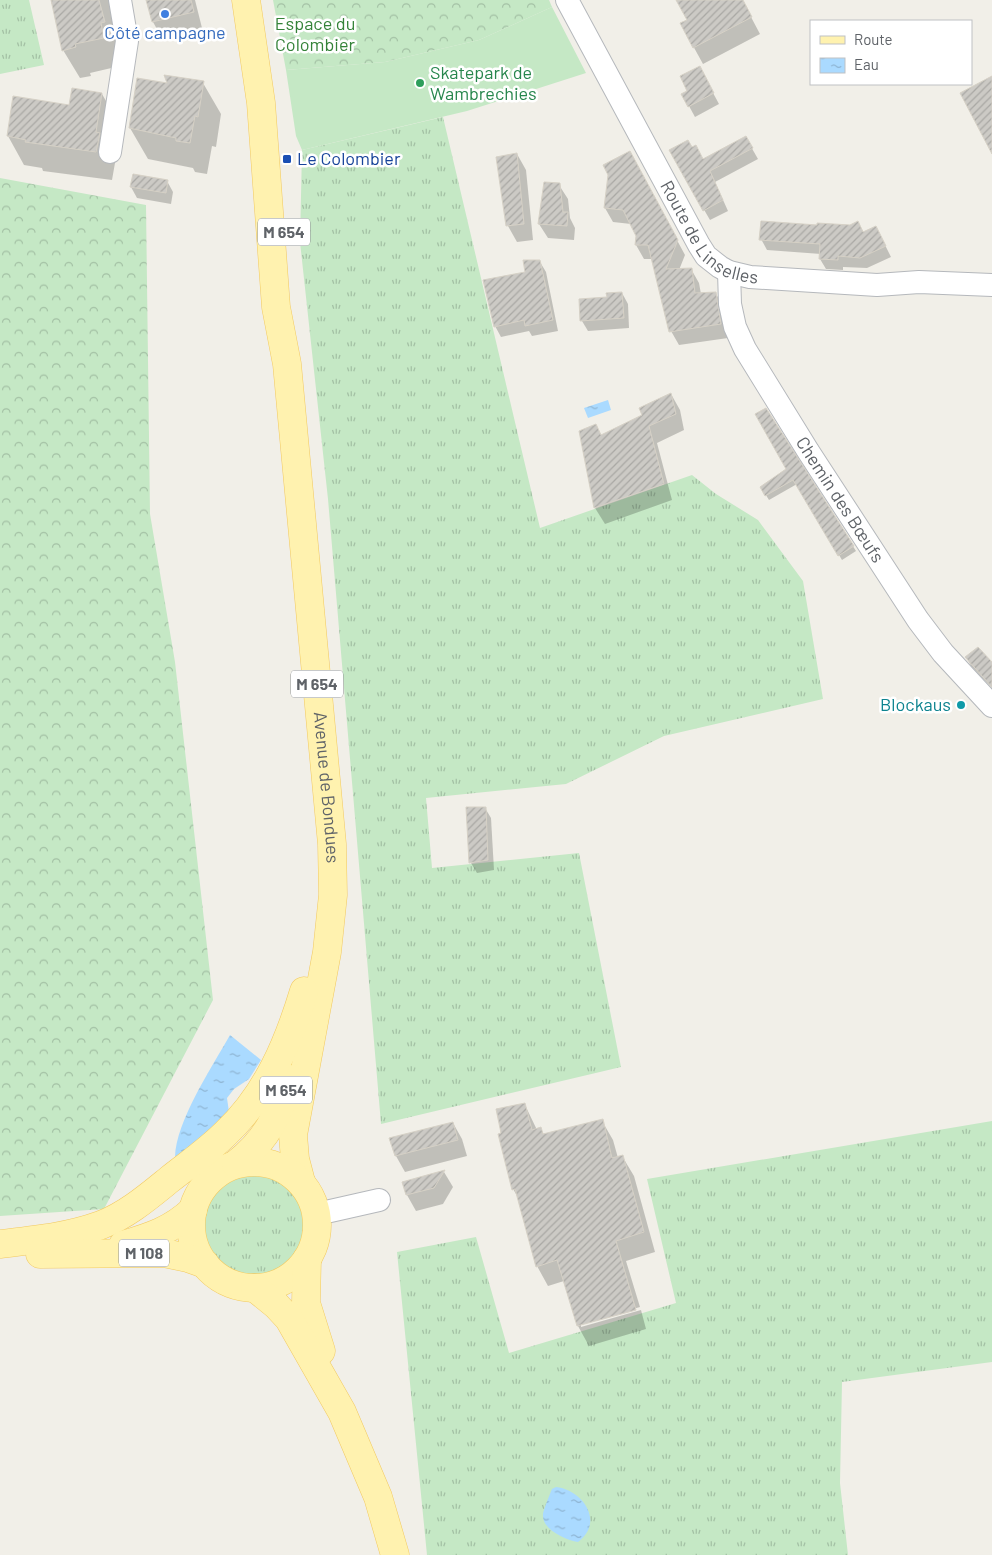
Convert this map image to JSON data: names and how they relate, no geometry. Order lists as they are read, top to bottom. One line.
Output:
{"streets":{"main road":["M 654","Avenue de Bondues","M 108"],"street":["Route de Linselles","Chemin des Bœufs"]},"crossings":[["Route de Linselles","Chemin des Bœufs"],["Avenue de Bondues","M 108"]],"parks":["Espace du Colombier"],"places":{"other":["Côté campagne","Skatepark de Wambrechies","Blockaus"],"transit":["Le Colombier"]},"legend":["Route","Eau"]}
